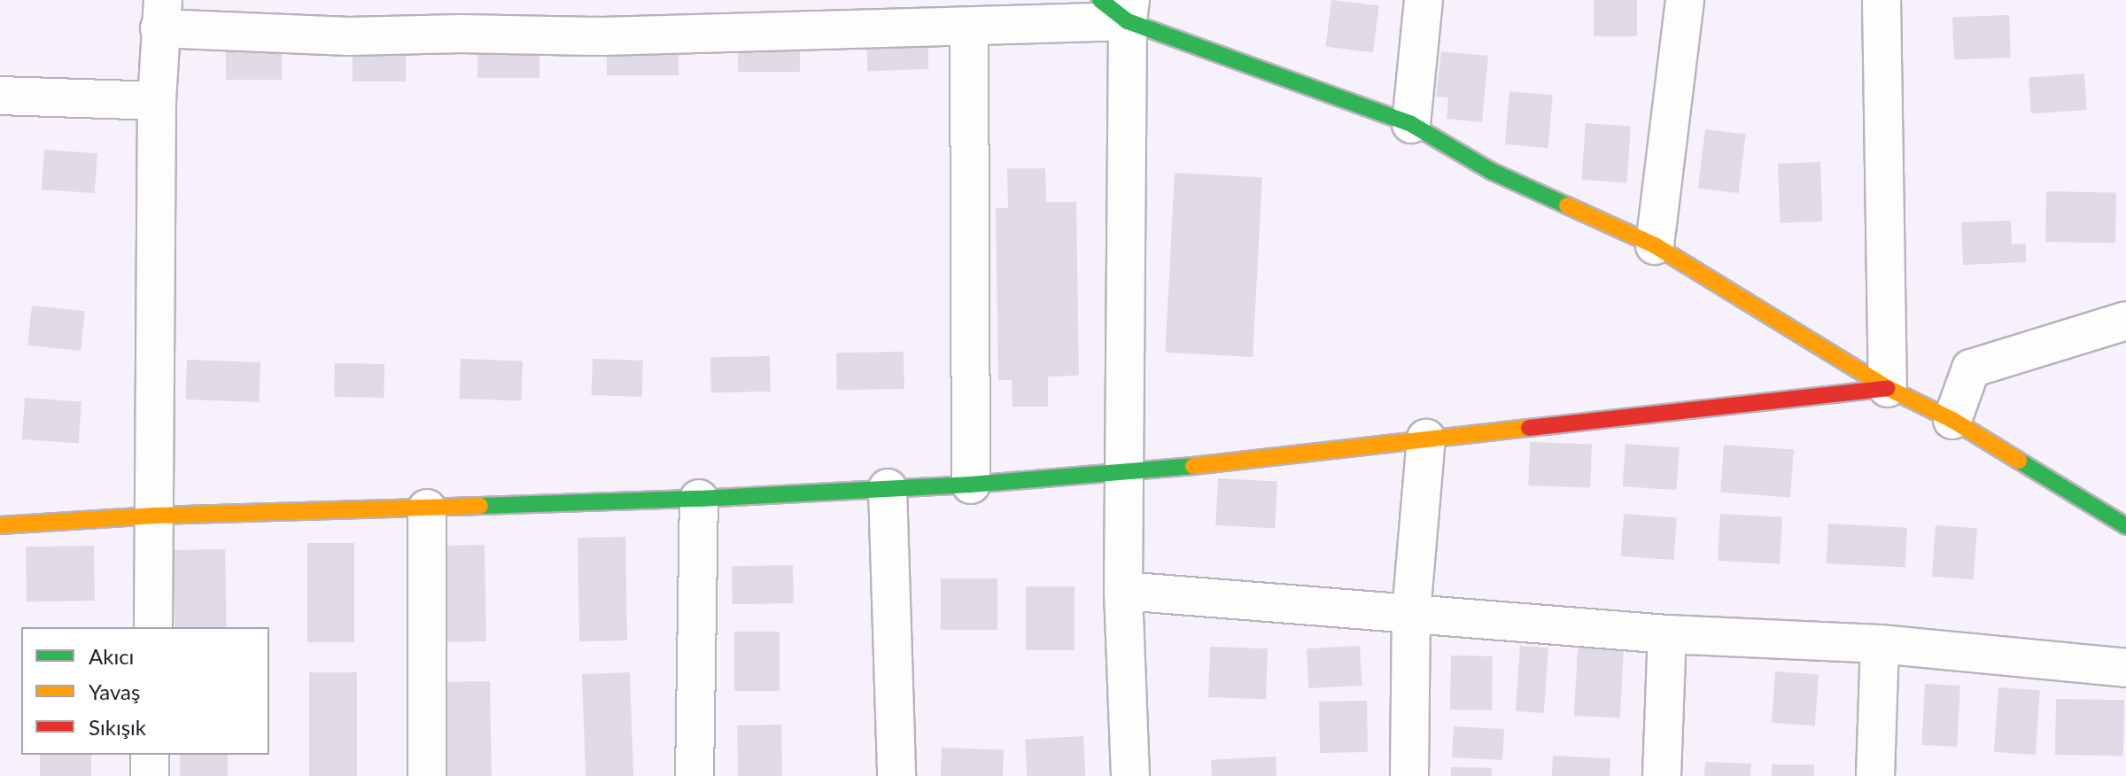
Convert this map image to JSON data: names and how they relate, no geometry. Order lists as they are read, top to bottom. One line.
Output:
{"legend":["Akıcı","Yavaş","Sıkışık"]}
